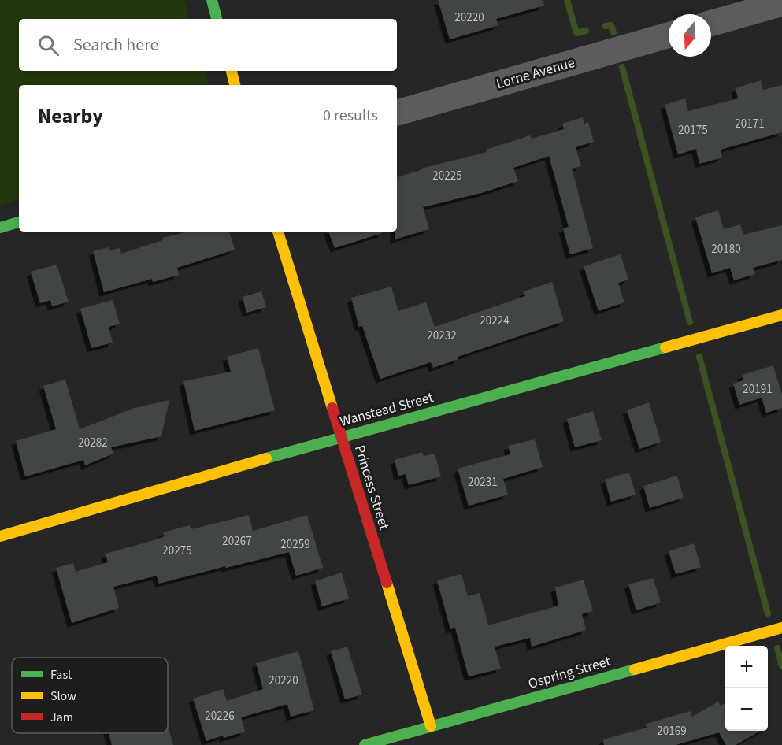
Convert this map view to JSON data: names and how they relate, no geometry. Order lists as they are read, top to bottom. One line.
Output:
{"streets":{"street":["Lorne Avenue","Wanstead Street","Princess Street","Ospring Street"]},"crossings":[["Wanstead Street","Princess Street"],["Princess Street","Ospring Street"]],"house_numbers":["20220","20171","20175","20225","20180","20224","20232","20191","20282","20231","20267","20259","20275","20220","20226","20169"],"legend":["Fast","Slow","Jam"],"north":"bottom","page":{"search":"Search here","heading":["Nearby","0 results"],"map_buttons":["+","−"]}}
